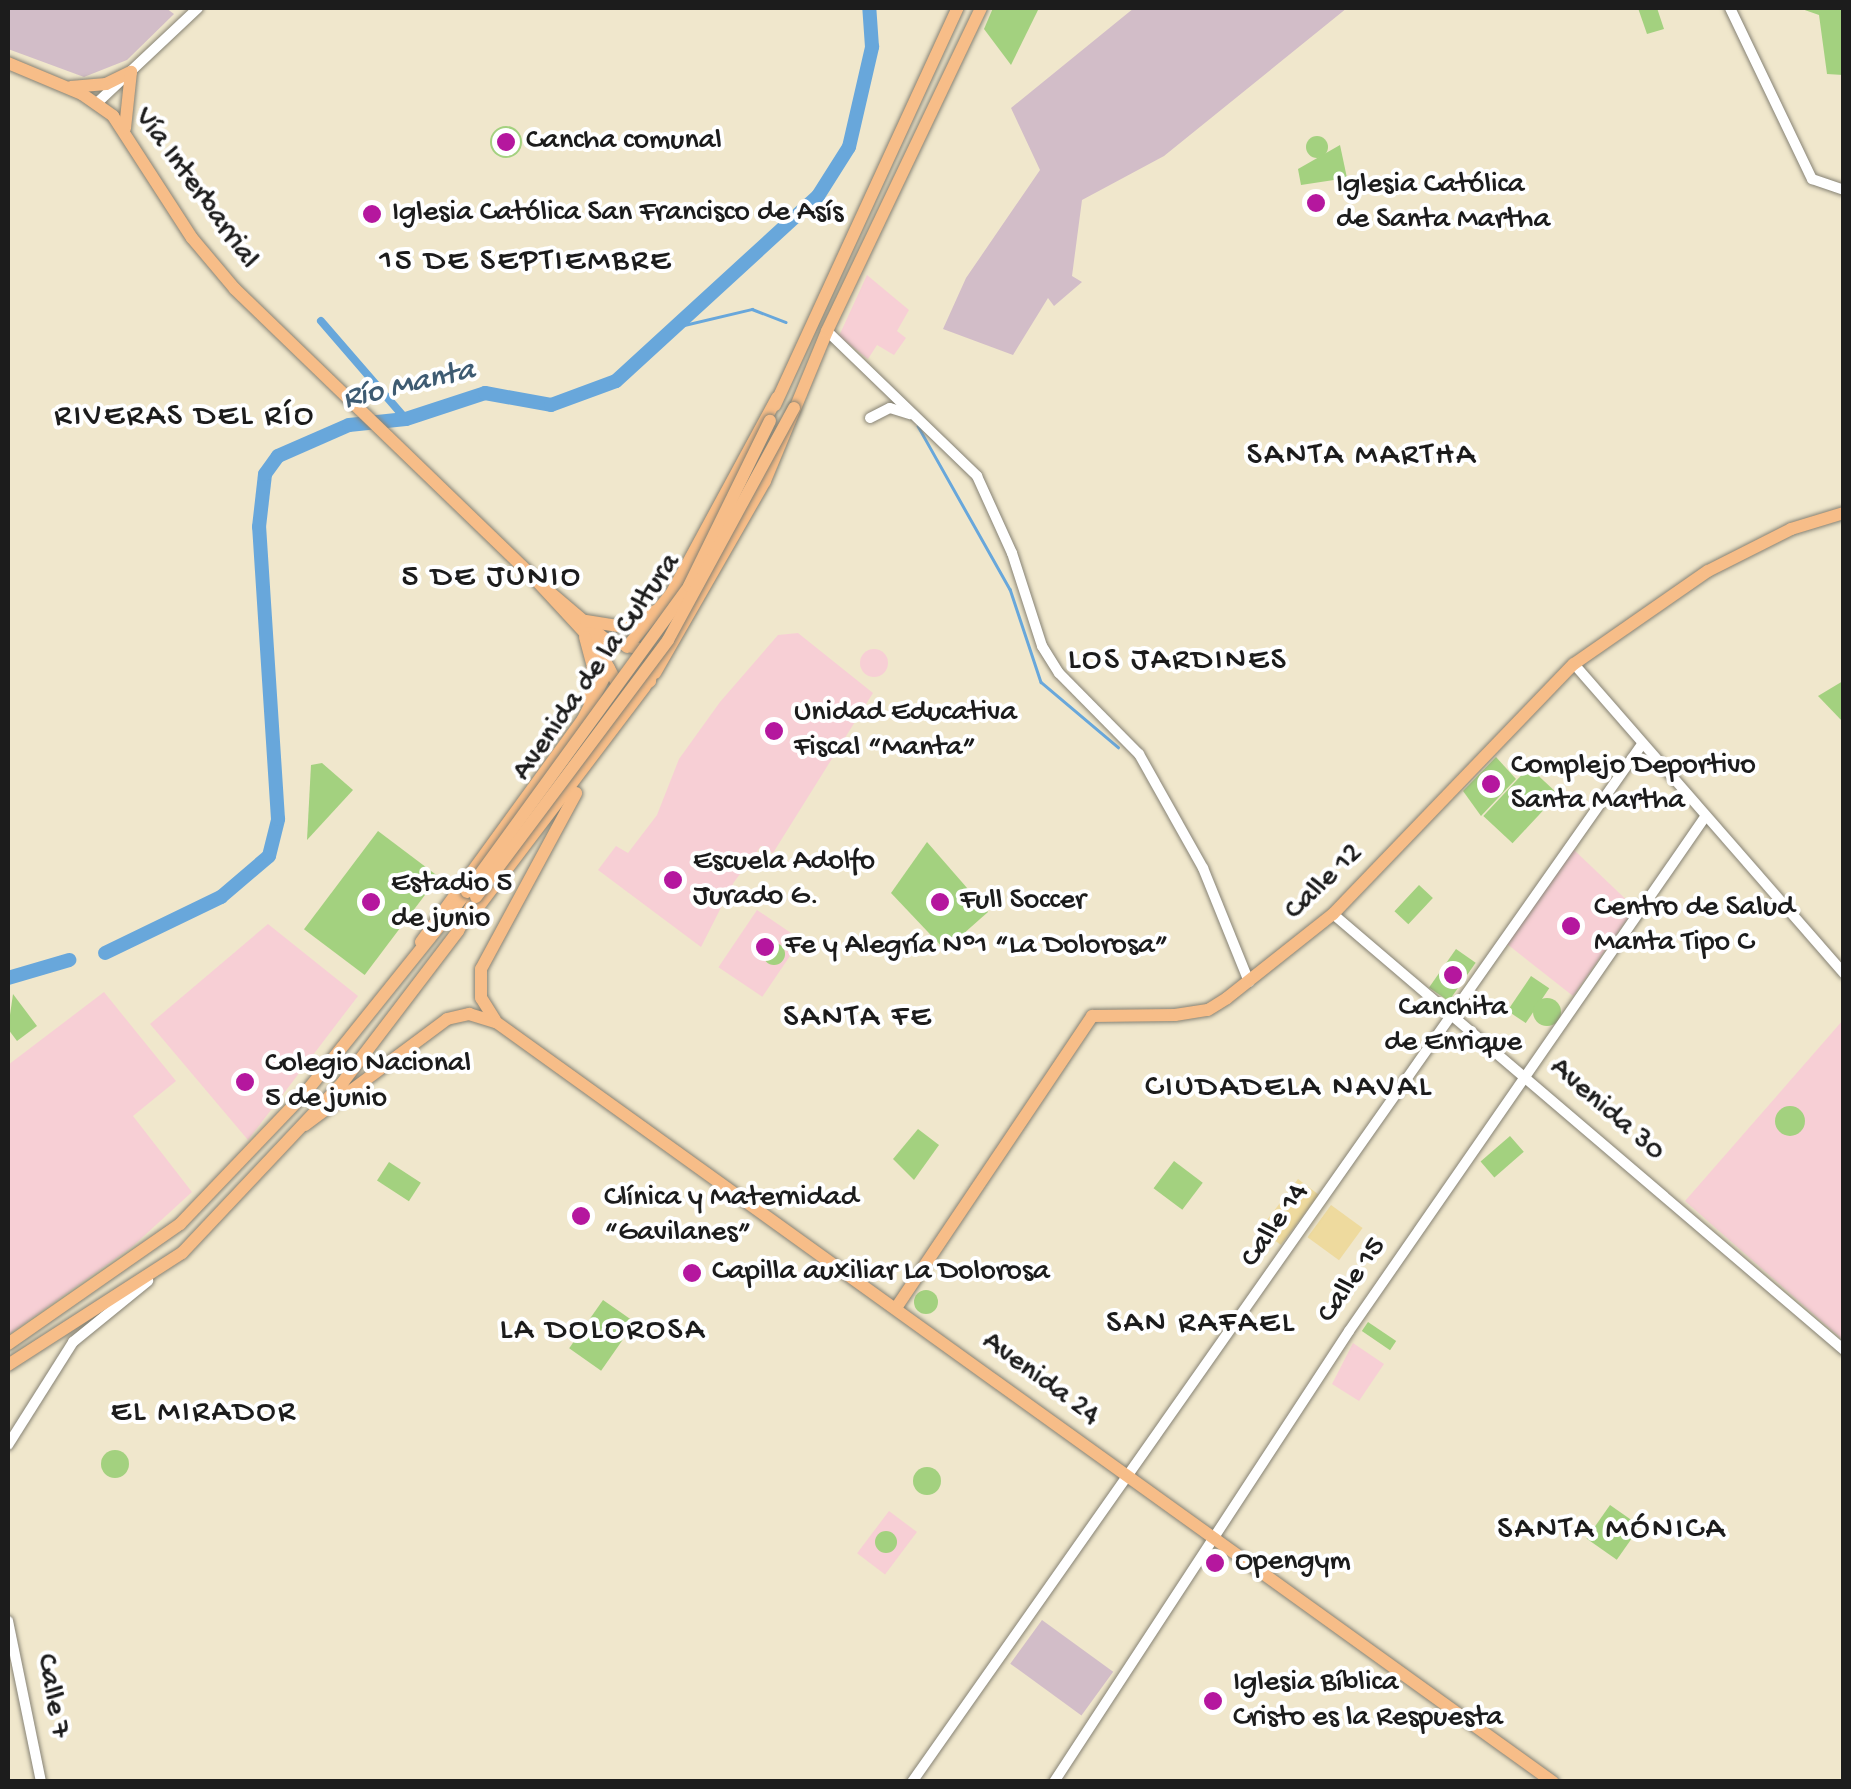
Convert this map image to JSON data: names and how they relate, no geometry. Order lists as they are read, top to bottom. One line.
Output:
{"streets":{"main road":["Vía Interbarrial","Avenida de la Cultura","Calle 12","Avenida 24"],"street":["Avenida 30","Calle 14","Calle 15","Calle 7"]},"crossings":[["Vía Interbarrial","Avenida de la Cultura"],["Calle 12","Avenida 30"],["Calle 12","Avenida 24"],["Avenida 30","Calle 14"],["Avenida 30","Calle 15"],["Calle 14","Avenida 24"],["Calle 15","Avenida 24"]],"districts":["15 DE SEPTIEMBRE","RIVERAS DEL RÍO","SANTA MARTHA","5 DE JUNIO","LOS JARDINES","SANTA FE","CIUDADELA NAVAL","SAN RAFAEL","LA DOLOROSA","EL MIRADOR","SANTA MÓNICA"],"water":["Río Manta"],"places":["Cancha comunal","Iglesia Católica de Santa Martha","Iglesia Católica San Francisco de Asís","Unidad Educativa Fiscal “Manta”","Complejo Deportivo Santa Martha","Escuela Adolfo Jurado G.","Estadio 5 de junio","Full Soccer","Centro de Salud Manta Tipo C","Fe y Alegría Nº1 “La Dolorosa”","Canchita de Enrique","Colegio Nacional 5 de junio","Clínica y Maternidad “Gavilanes”","Capilla auxiliar La Dolorosa","Opengym","Iglesia Bíblica Cristo es la Respuesta"]}
